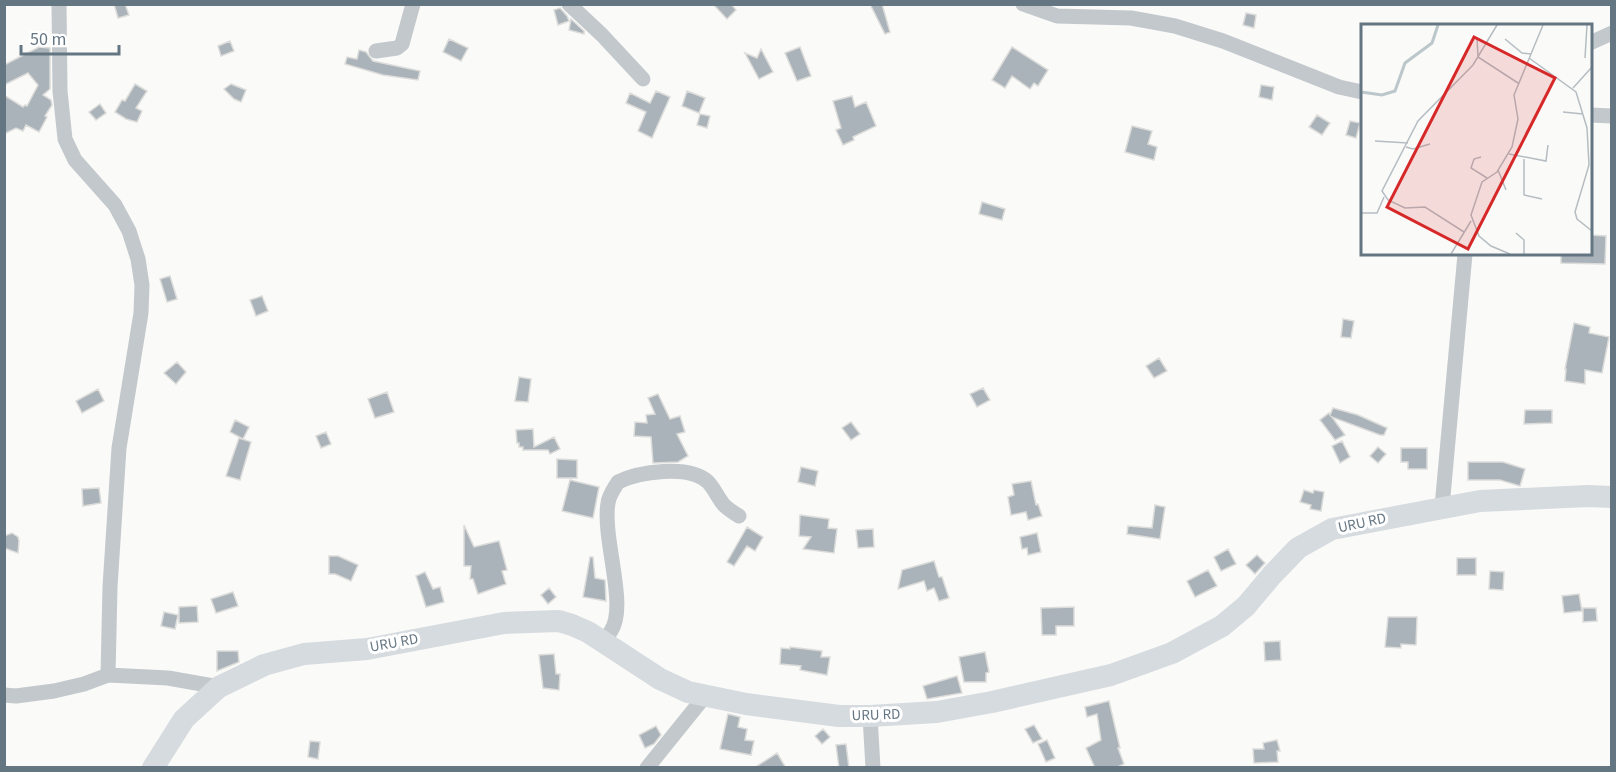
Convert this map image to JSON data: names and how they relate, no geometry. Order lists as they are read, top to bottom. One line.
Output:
{"streets":{"street":["URU RD"]},"scale_bar":"50 m"}
